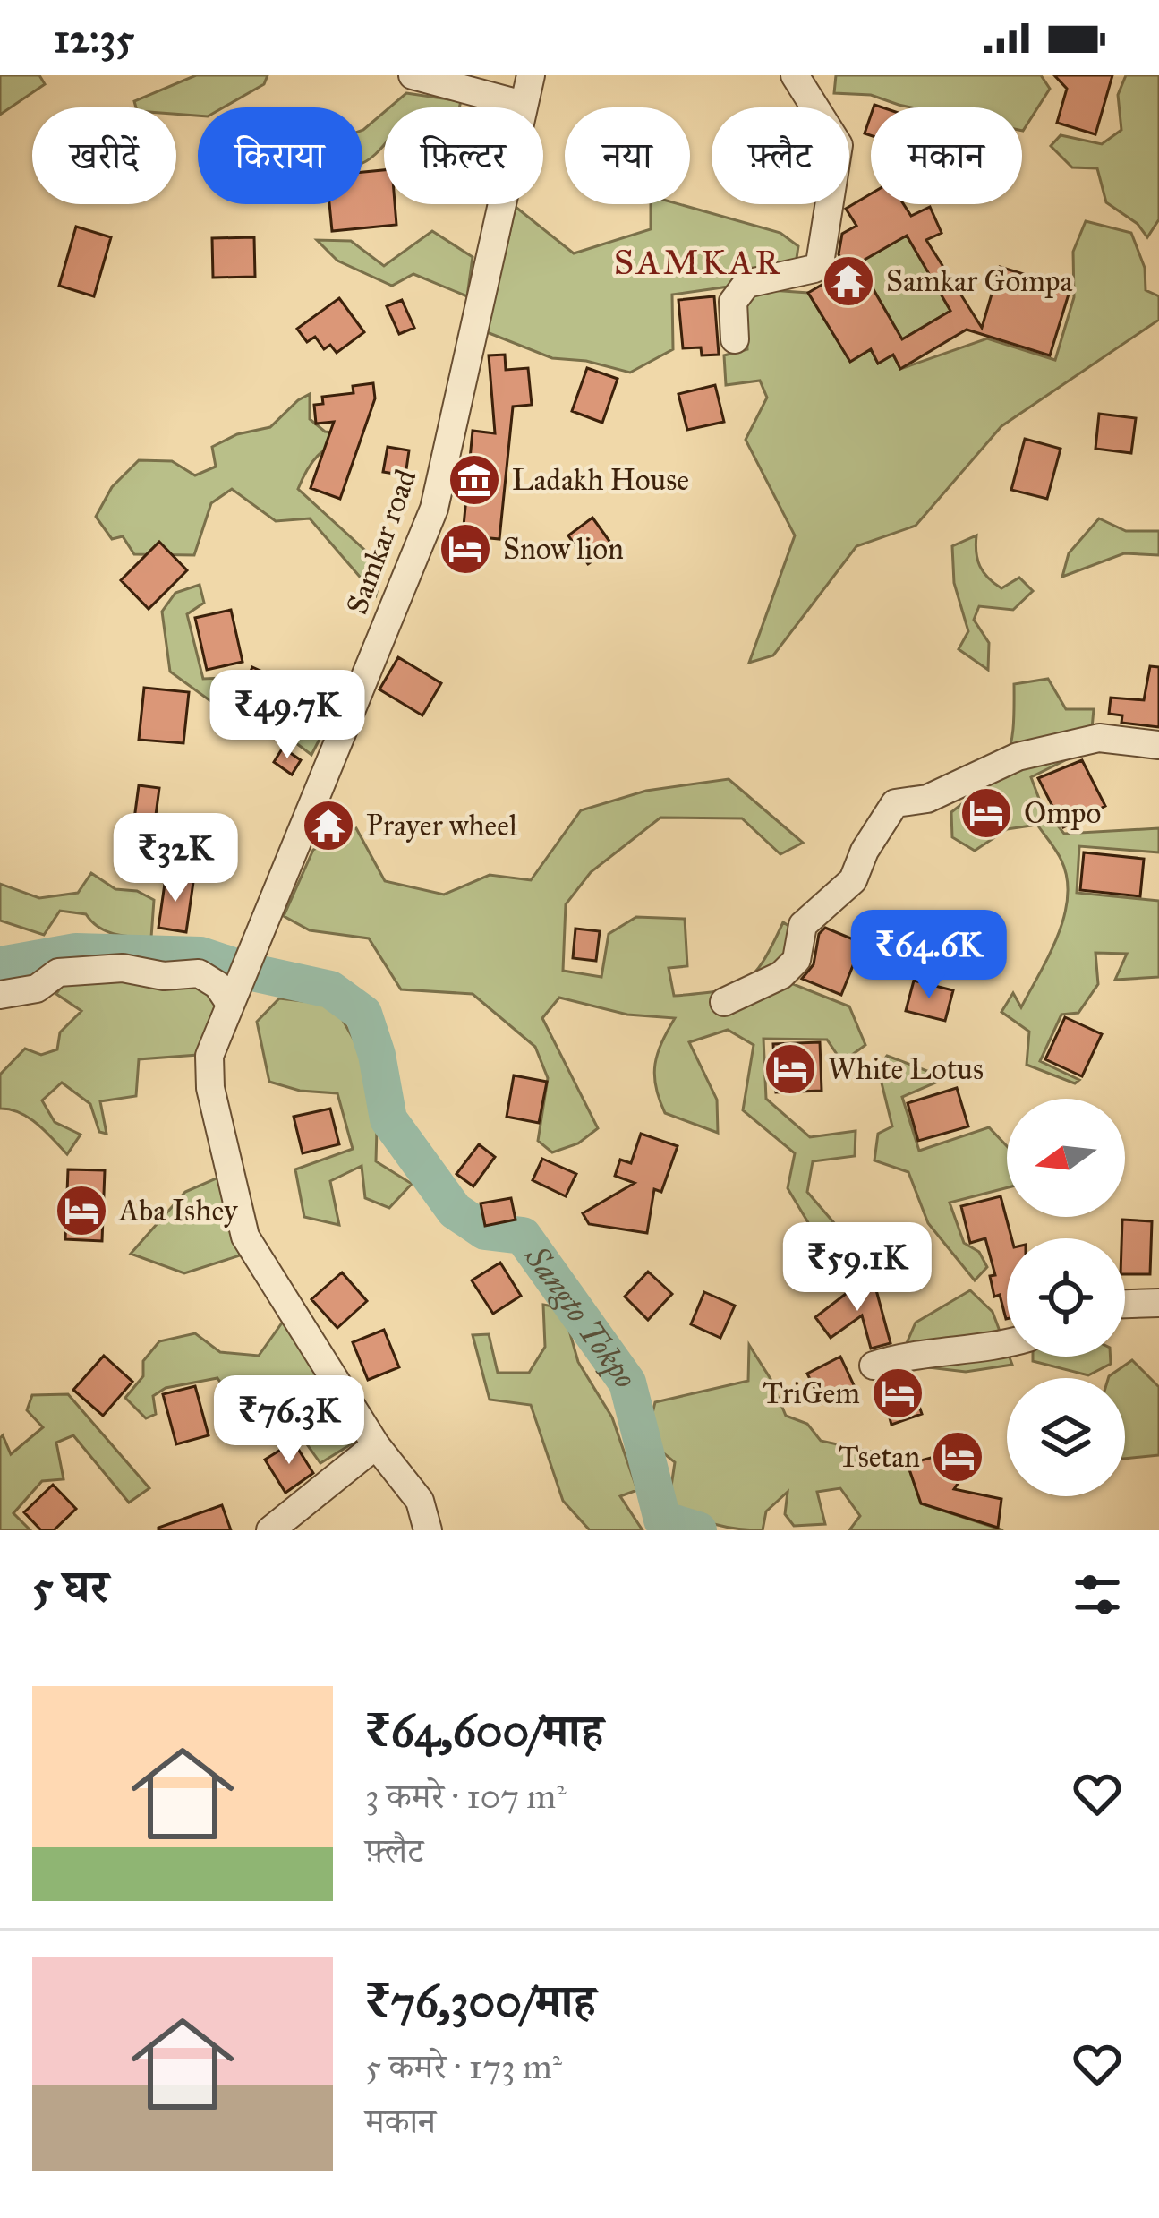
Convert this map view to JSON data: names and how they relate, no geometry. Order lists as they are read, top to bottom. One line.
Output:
{"streets":{"street":["Samkar road"]},"districts":["SAMKAR"],"water":["Sangto Tokpo"],"places":{"temple":["Samkar Gompa","Prayer wheel"],"museum":["Ladakh House"],"hotel":["Snow lion","Ompo","White Lotus","Aba Ishey","TriGem","Tsetan"]},"north":"left","page":{"status":"12:35","chip":["खरीदें","किराया","फ़िल्टर","नया","फ़्लैट","मकान"],"price":["₹49.7K","₹32K","₹64.6K","₹59.1K","₹76.3K"],"heading":"5 घर","list":[{"name":"₹64,600/माह","note":"3 कमरे · 107 m² · फ़्लैट"},{"name":"₹76,300/माह","note":"5 कमरे · 173 m² · मकान"}]}}
